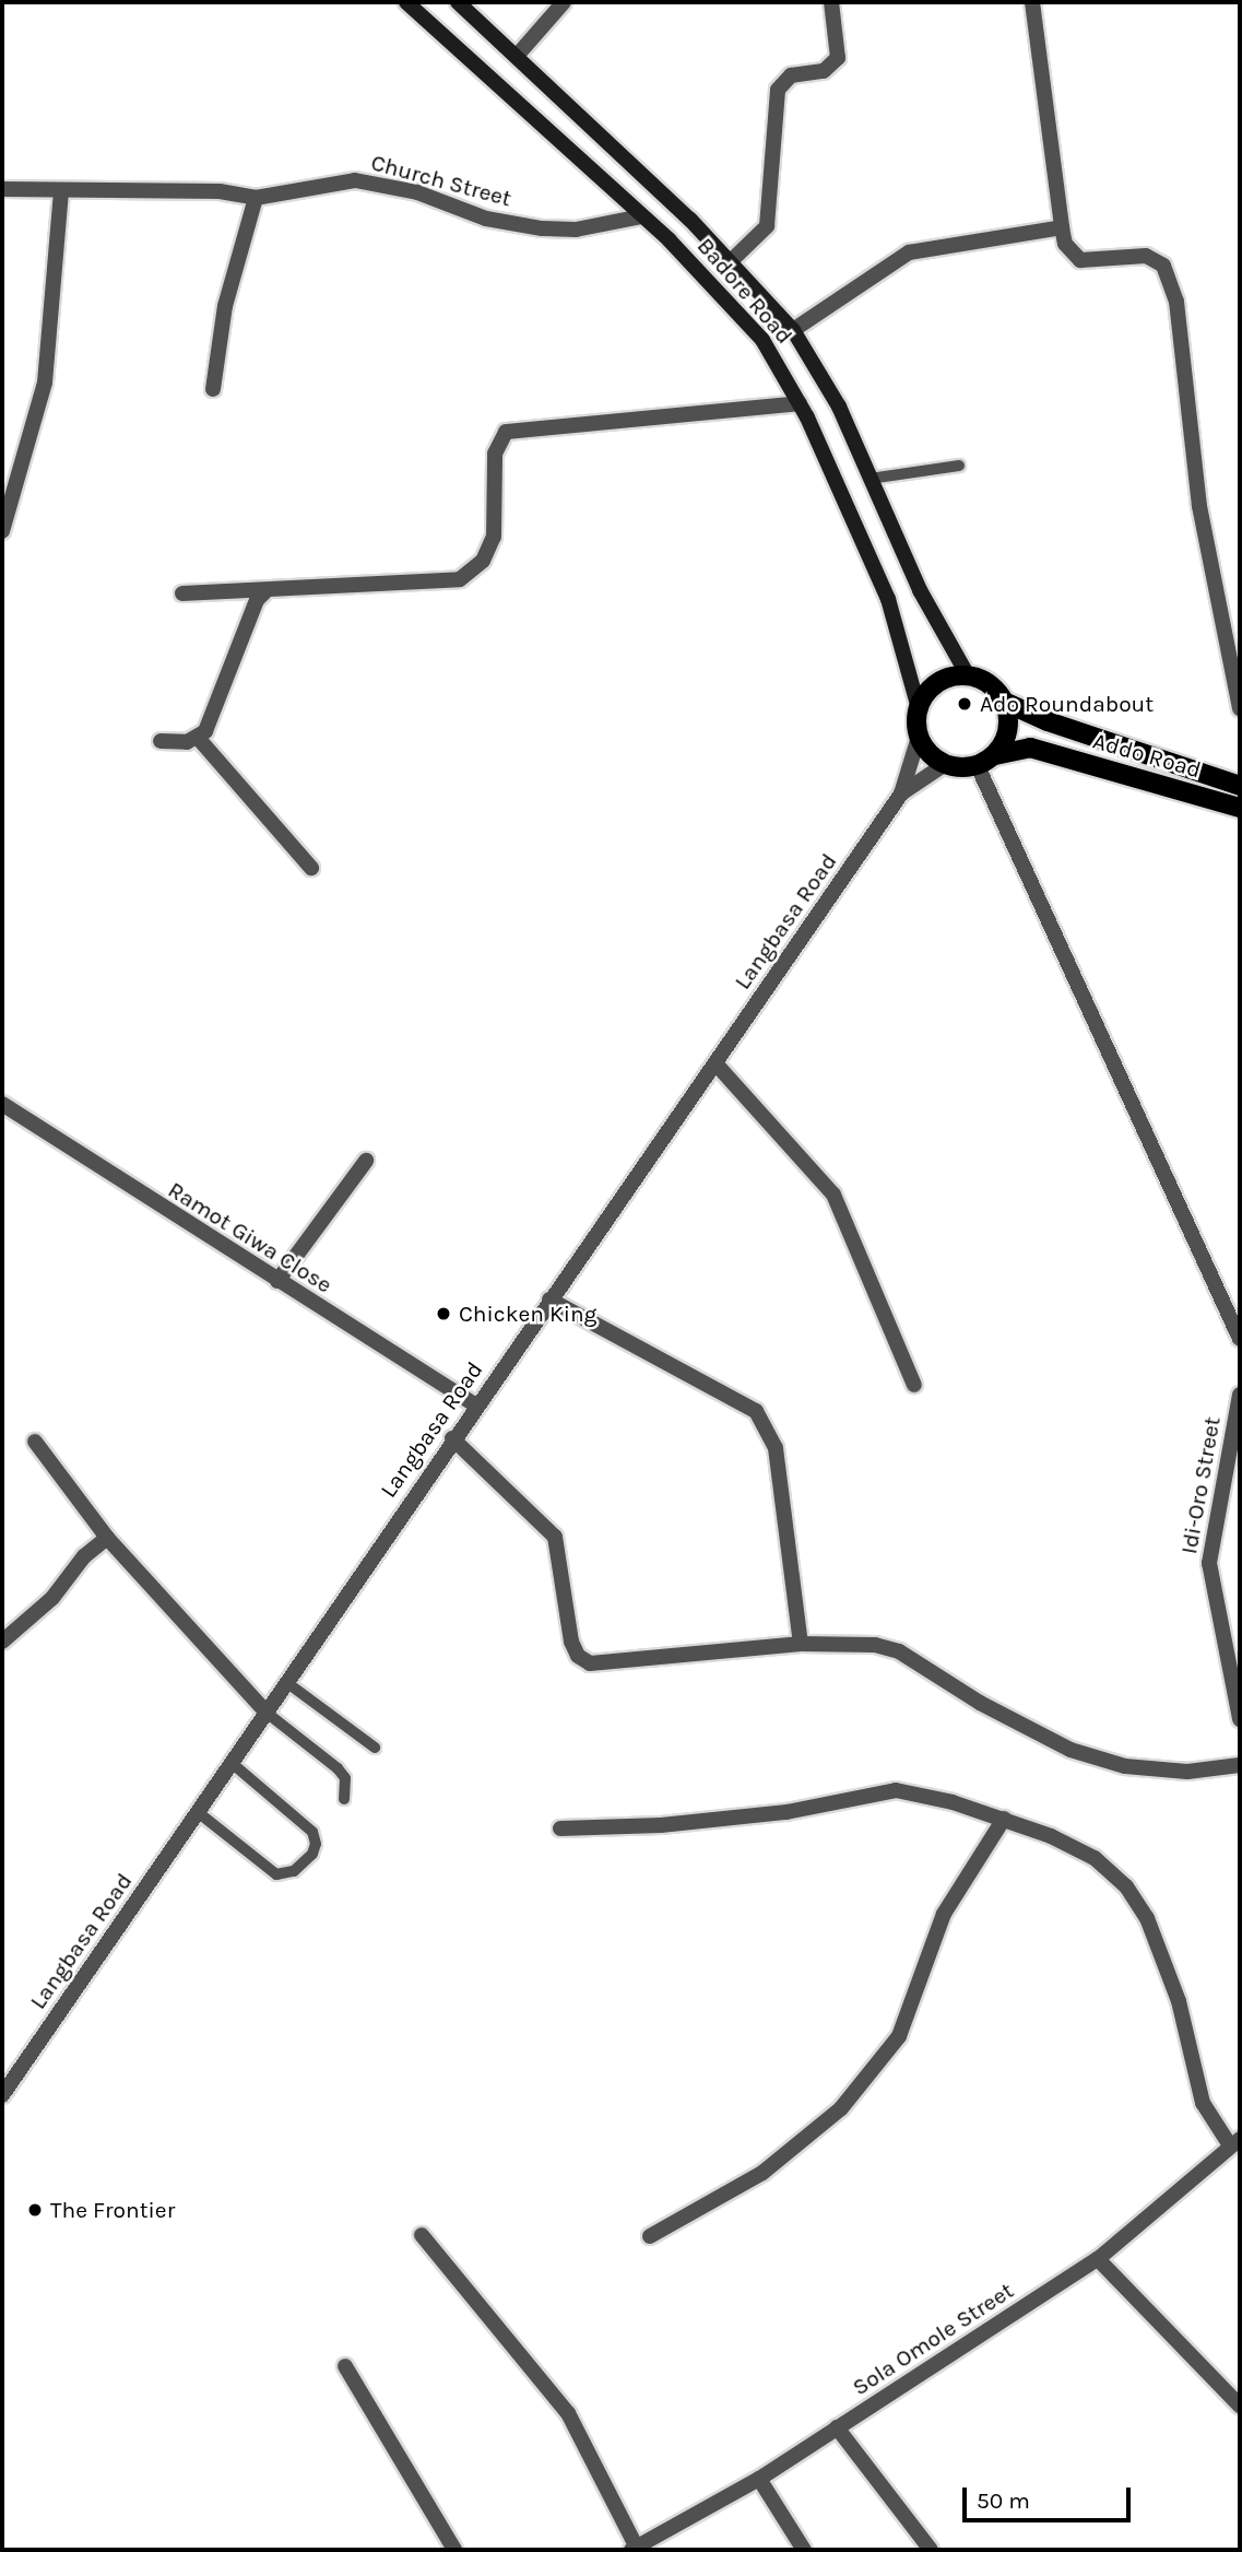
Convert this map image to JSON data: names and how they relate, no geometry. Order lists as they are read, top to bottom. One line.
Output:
{"streets":{"main road":["Badore Road","Addo Road"],"street":["Church Street","Langbasa Road","Ramot Giwa Close","Idi-Oro Street","Sola Omole Street"]},"crossings":[["Church Street","Badore Road"],["Badore Road","Addo Road"],["Langbasa Road","Ramot Giwa Close"]],"places":["Ado Roundabout","Chicken King","The Frontier"],"scale_bar":"50 m"}
